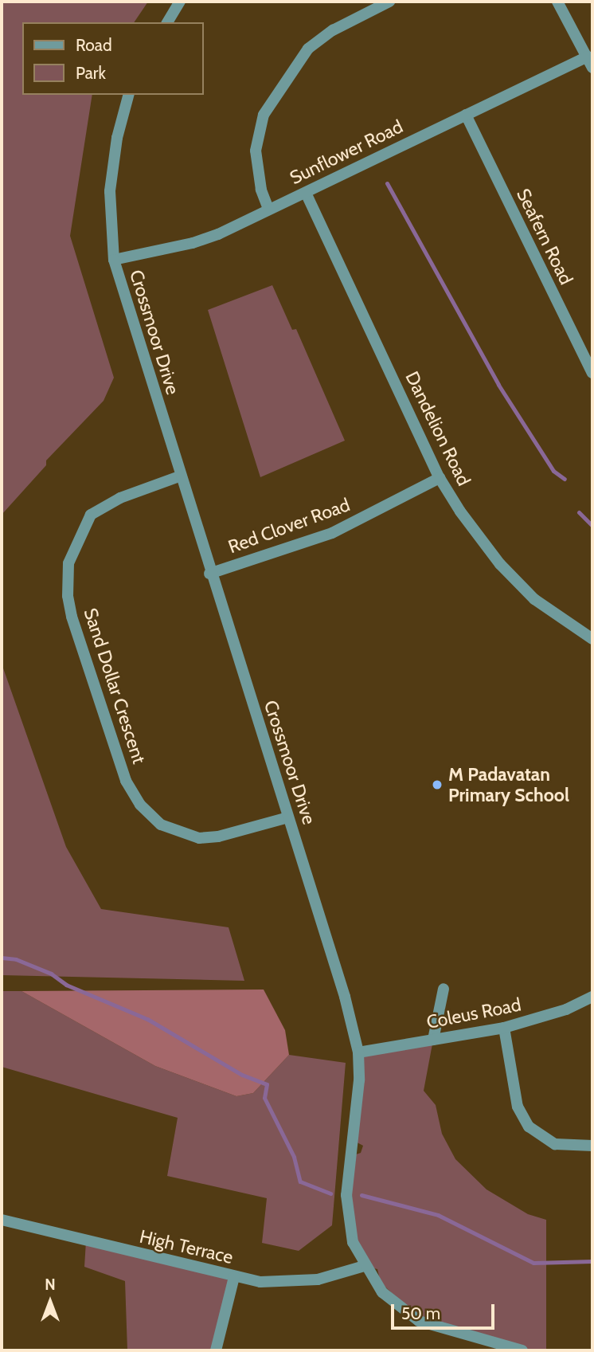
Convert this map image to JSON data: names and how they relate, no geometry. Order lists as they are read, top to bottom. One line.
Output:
{"streets":{"street":["Sunflower Road","Seafern Road","Crossmoor Drive","Dandelion Road","Red Clover Road","Sand Dollar Crescent","Coleus Road","High Terrace"]},"crossings":[["Sunflower Road","Seafern Road"],["Sunflower Road","Crossmoor Drive"],["Sunflower Road","Dandelion Road"],["Crossmoor Drive","Red Clover Road"],["Crossmoor Drive","Sand Dollar Crescent"],["Crossmoor Drive","Coleus Road"],["Crossmoor Drive","High Terrace"],["Dandelion Road","Red Clover Road"]],"places":["M Padavatan Primary School"],"legend":["Road","Park"],"scale_bar":"50 m","north":"top"}
